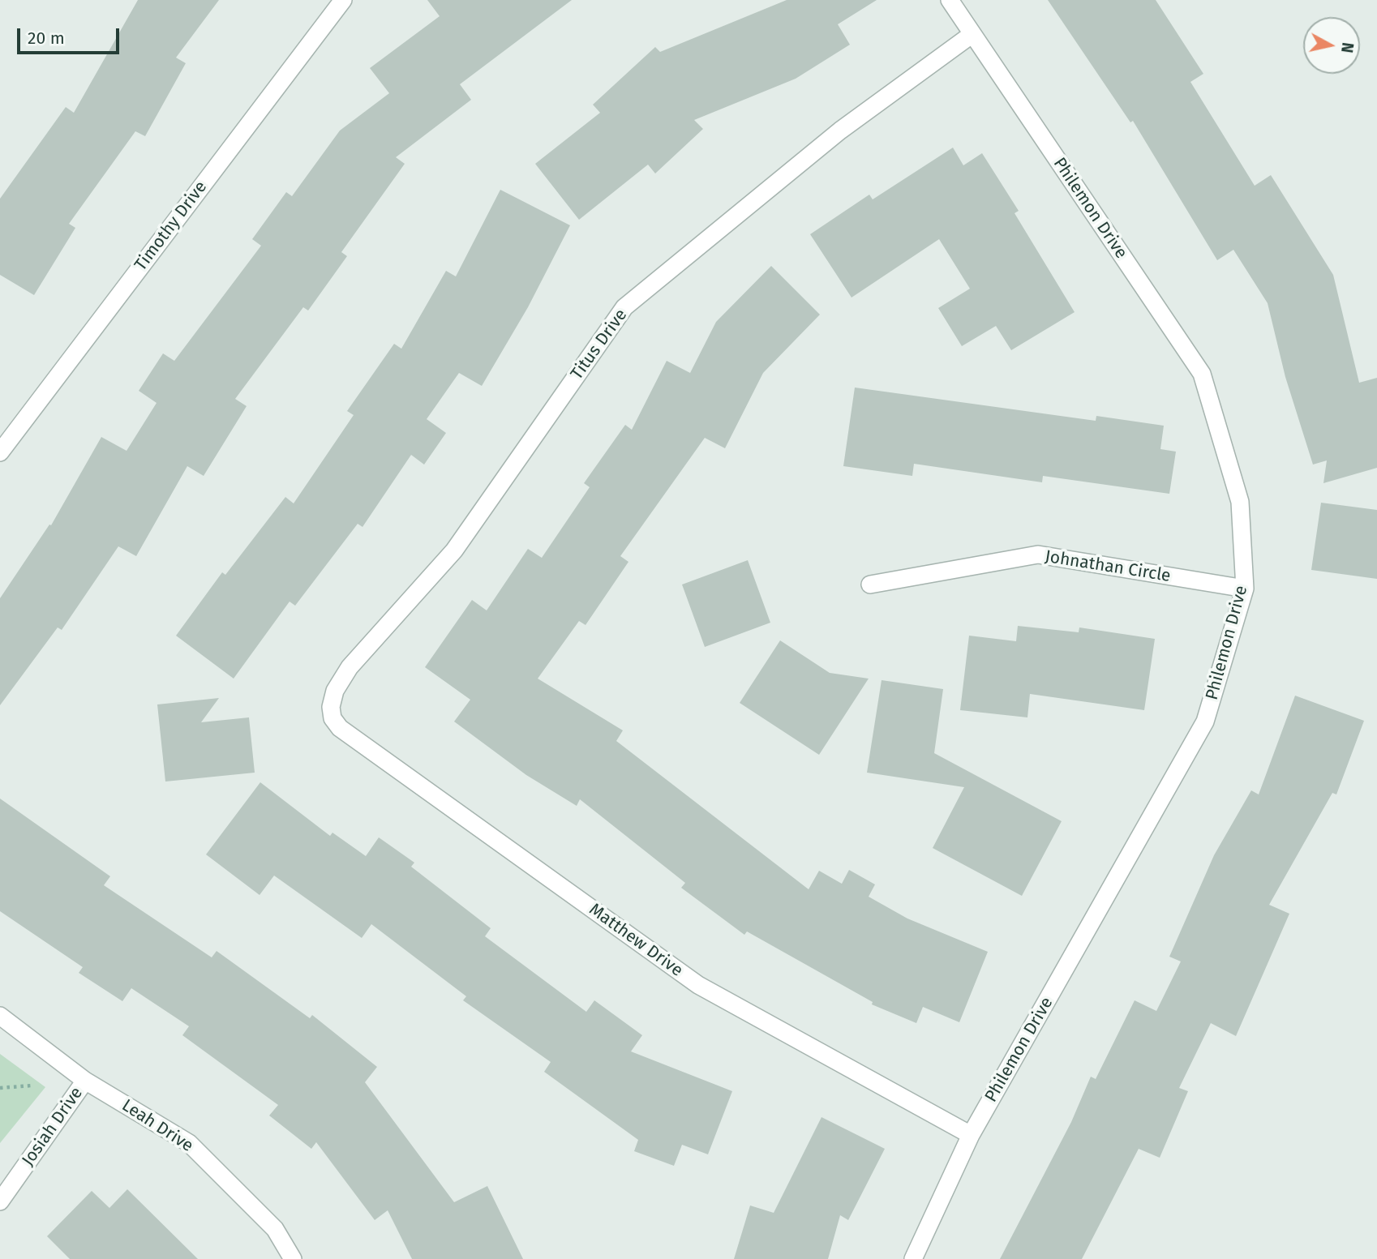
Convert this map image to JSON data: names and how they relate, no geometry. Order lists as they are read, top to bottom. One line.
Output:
{"streets":{"street":["Philemon Drive","Timothy Drive","Titus Drive","Johnathan Circle","Matthew Drive","Leah Drive","Josiah Drive"]},"crossings":[["Philemon Drive","Titus Drive"],["Philemon Drive","Johnathan Circle"],["Philemon Drive","Matthew Drive"],["Titus Drive","Matthew Drive"],["Leah Drive","Josiah Drive"]],"scale_bar":"20 m","north":"right"}
